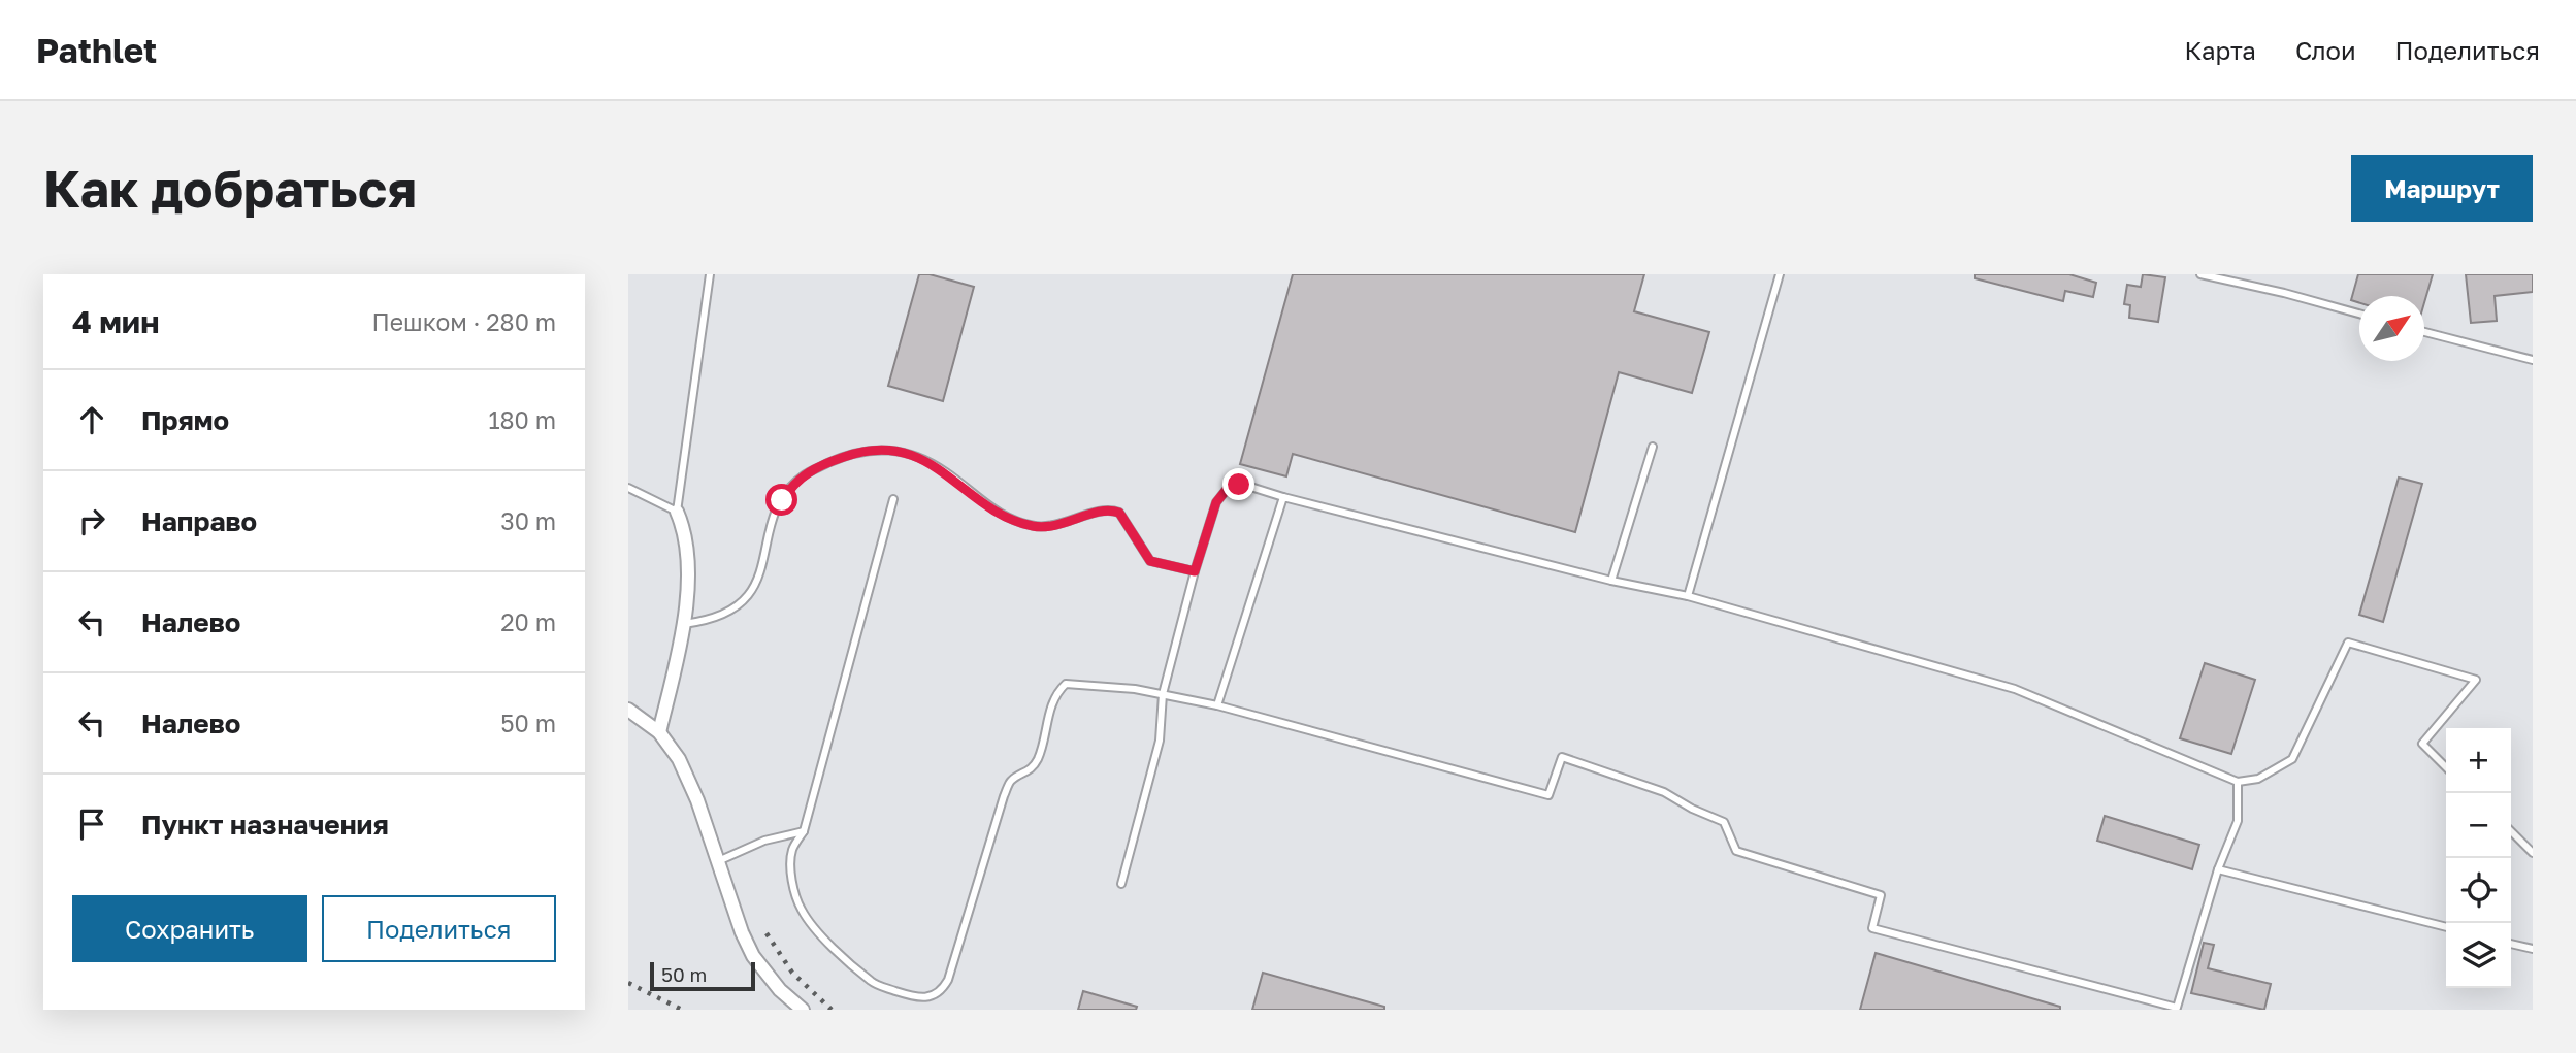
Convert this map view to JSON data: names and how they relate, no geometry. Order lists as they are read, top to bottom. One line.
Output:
{"scale_bar":"50 m","north":"top right","page":{"header":"Pathlet","nav":["Карта","Слои","Поделиться"],"buttons":["Маршрут",["Сохранить","Поделиться"]],"title":"Как добраться","heading":["4 мин","Пешком · 280 m"],"list":[["Прямо","180 m"],["Направо","30 m"],["Налево","20 m"],["Налево","50 m"],"Пункт назначения"],"map_buttons":["+","−"],"scale":"50 m"}}
